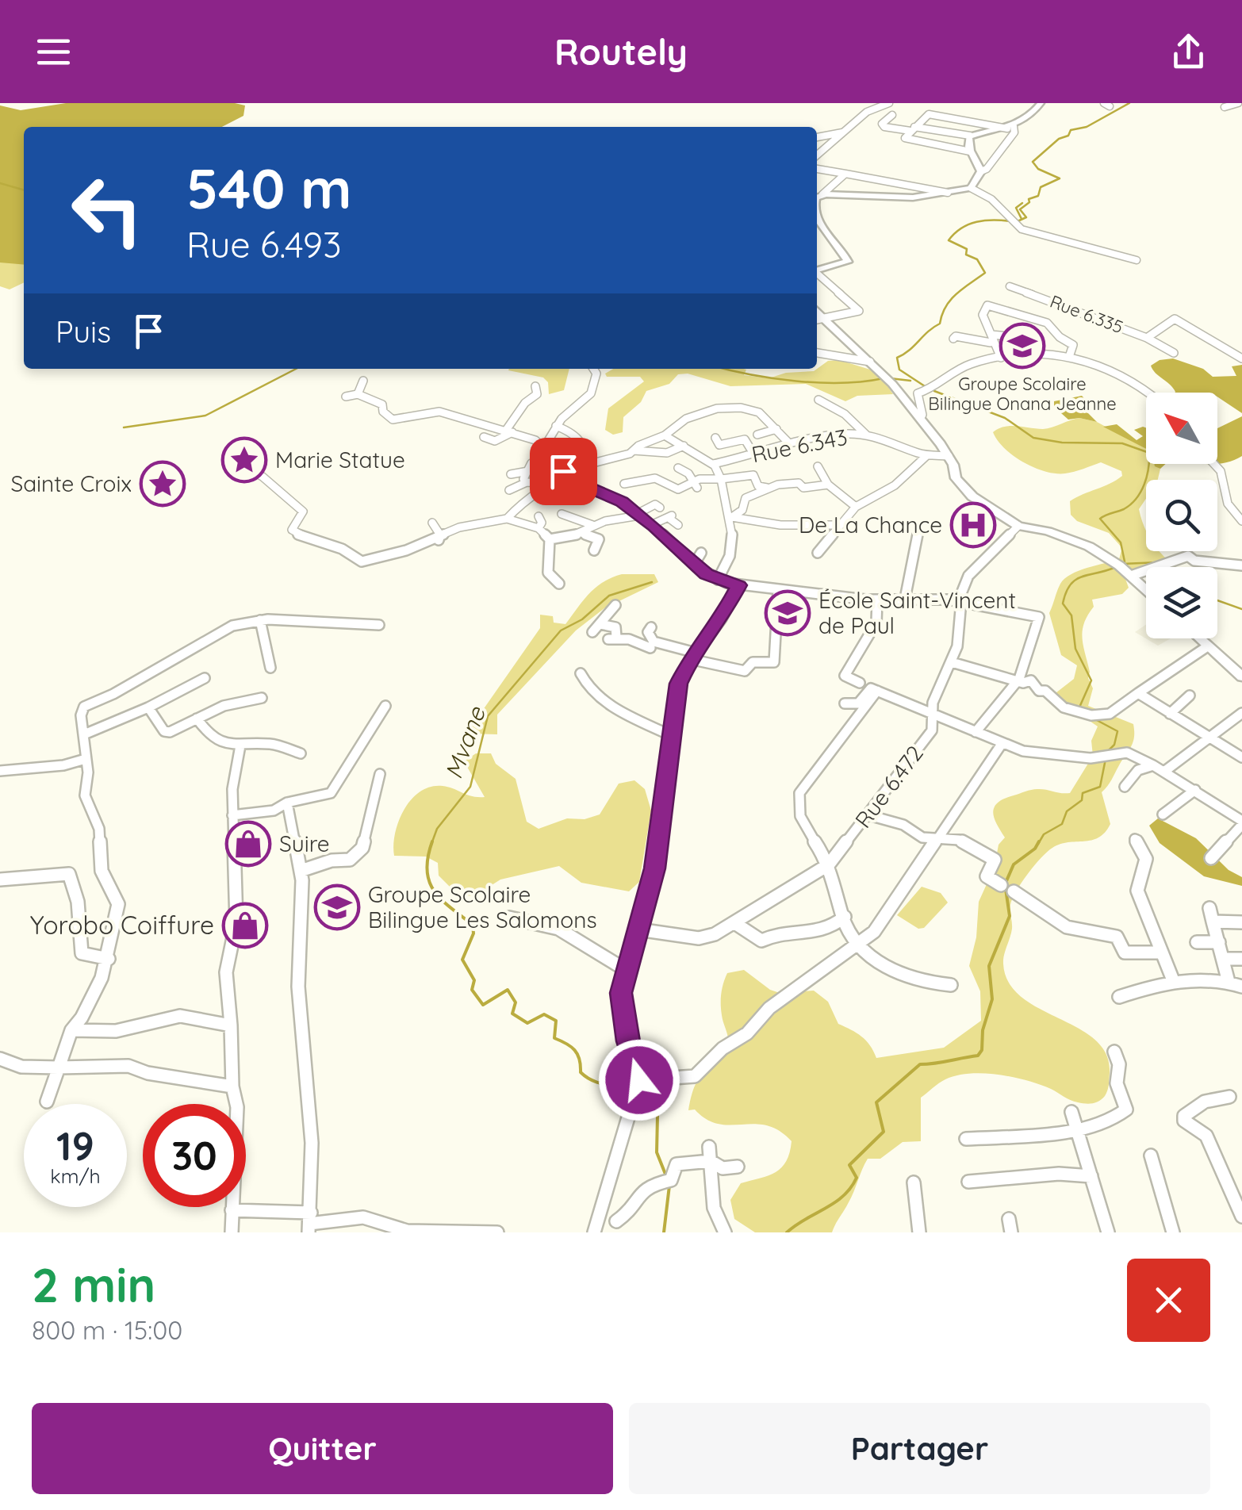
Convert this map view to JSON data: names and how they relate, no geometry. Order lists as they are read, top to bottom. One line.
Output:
{"streets":{"street":["Rue 6.335","Rue 6.343","Rue 6.472"]},"water":["Mvane"],"places":{"school or university":["Groupe Scolaire Bilingue Onana Jeanne","École Saint-Vincent de Paul","Groupe Scolaire Bilingue Les Salomons"],"place":["Marie Statue","Sainte Croix"],"hospital":["De La Chance"],"shop":["Suire","Yorobo Coiffure"]},"north":"top left","page":{"header":"Routely","turn":["540 m","Rue 6.493"],"then":"Puis","speed":"19 km/h","limit":"30","heading":["2 min","800 m · 15:00"],"buttons":["Quitter","Partager"]}}
